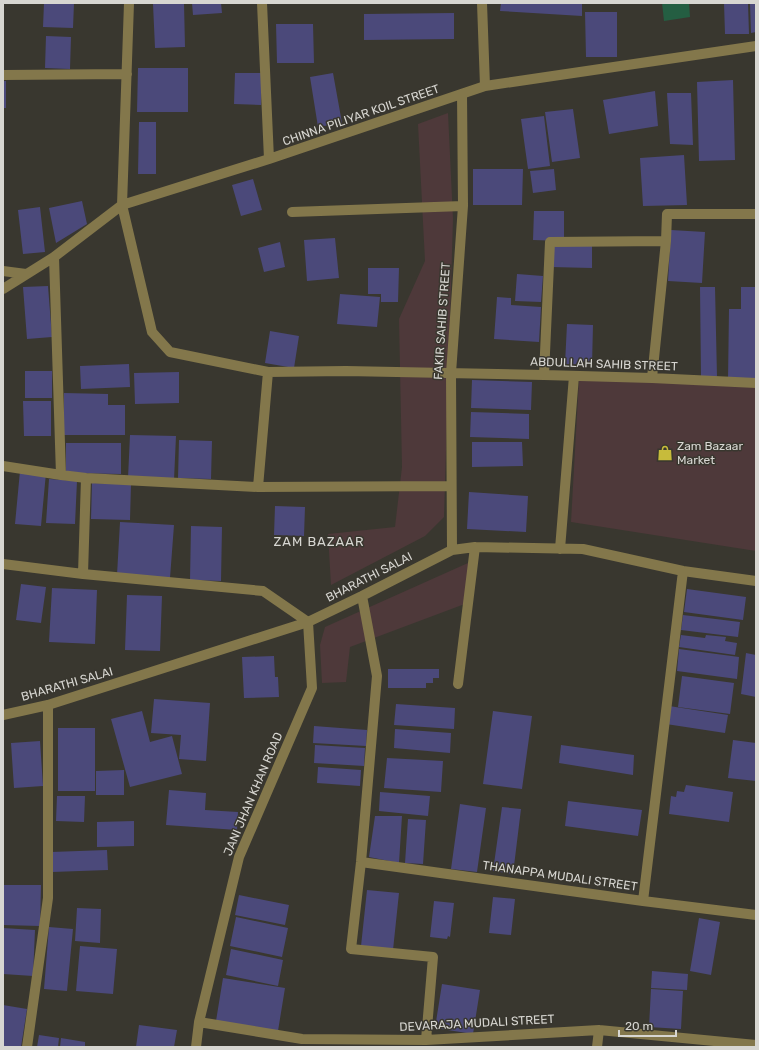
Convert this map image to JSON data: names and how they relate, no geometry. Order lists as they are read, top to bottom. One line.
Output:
{"streets":{"street":["CHINNA PILIYAR KOIL STREET","FAKIR SAHIB STREET","ABDULLAH SAHIB STREET","BHARATHI SALAI","JANI JHAN KHAN ROAD","THANAPPA MUDALI STREET","DEVARAJA MUDALI STREET"]},"crossings":[["CHINNA PILIYAR KOIL STREET","FAKIR SAHIB STREET"],["CHINNA PILIYAR KOIL STREET","ABDULLAH SAHIB STREET"],["FAKIR SAHIB STREET","ABDULLAH SAHIB STREET"],["FAKIR SAHIB STREET","BHARATHI SALAI"],["BHARATHI SALAI","JANI JHAN KHAN ROAD"],["JANI JHAN KHAN ROAD","DEVARAJA MUDALI STREET"]],"districts":["ZAM BAZAAR"],"places":{"shop":["Zam Bazaar Market"]},"scale_bar":"20 m"}
